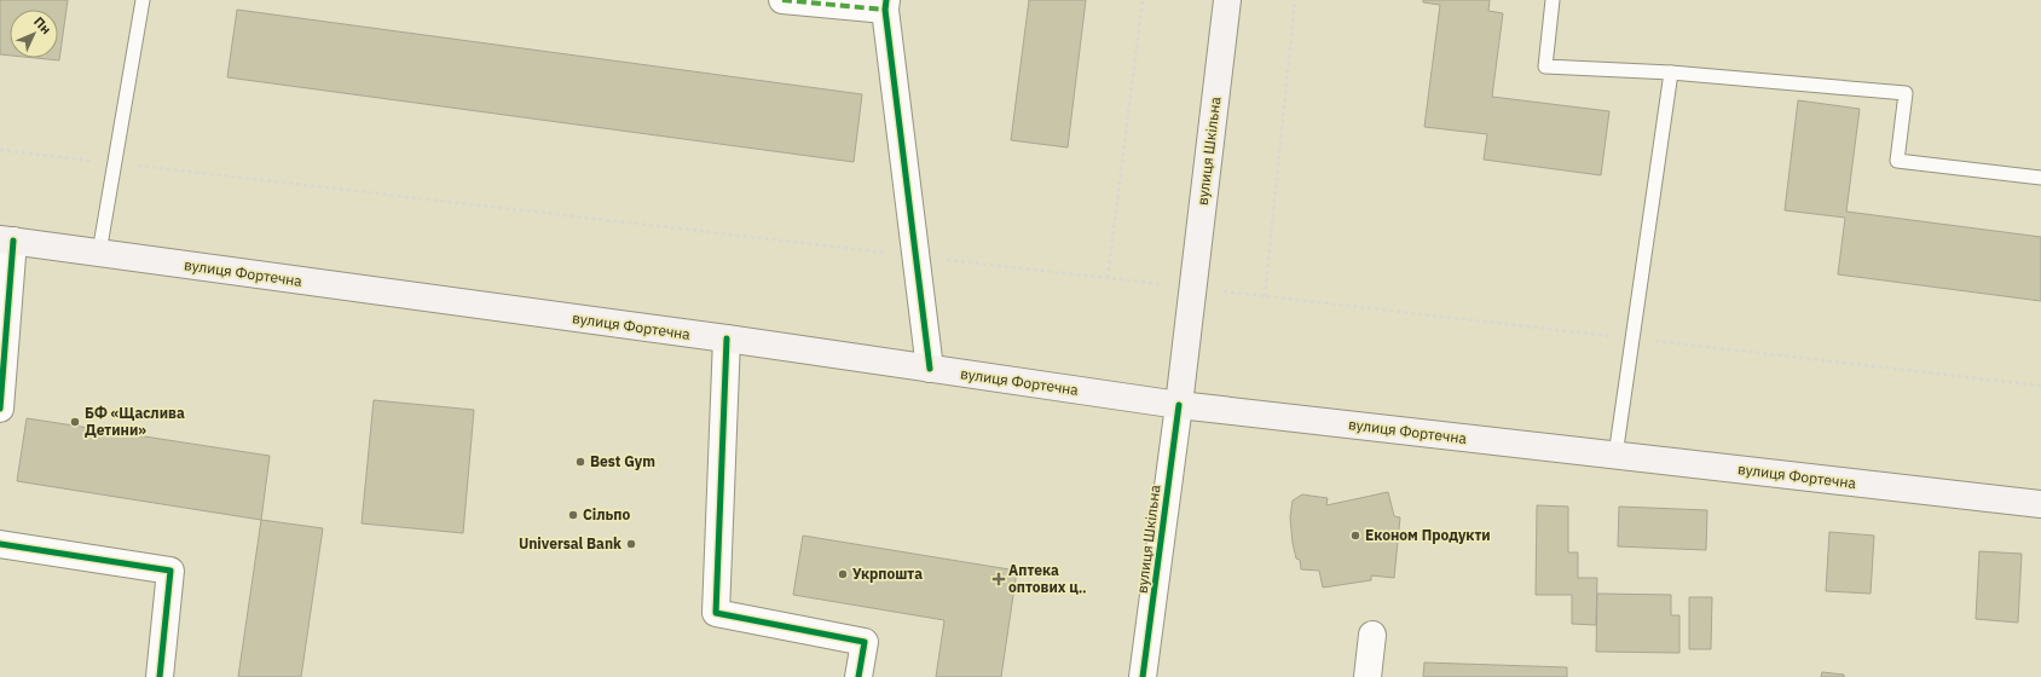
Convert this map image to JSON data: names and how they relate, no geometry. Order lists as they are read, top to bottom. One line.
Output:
{"streets":{"main road":["вулиця Шкільна","вулиця Фортечна"]},"crossings":[["вулиця Шкільна","вулиця Фортечна"]],"places":{"other":["БФ «Щаслива Детини»","Best Gym","Сільпо","Економ Продукти","Universal Bank","Укрпошта"],"health":["Аптека оптових ц‥"]},"north":"top right"}
